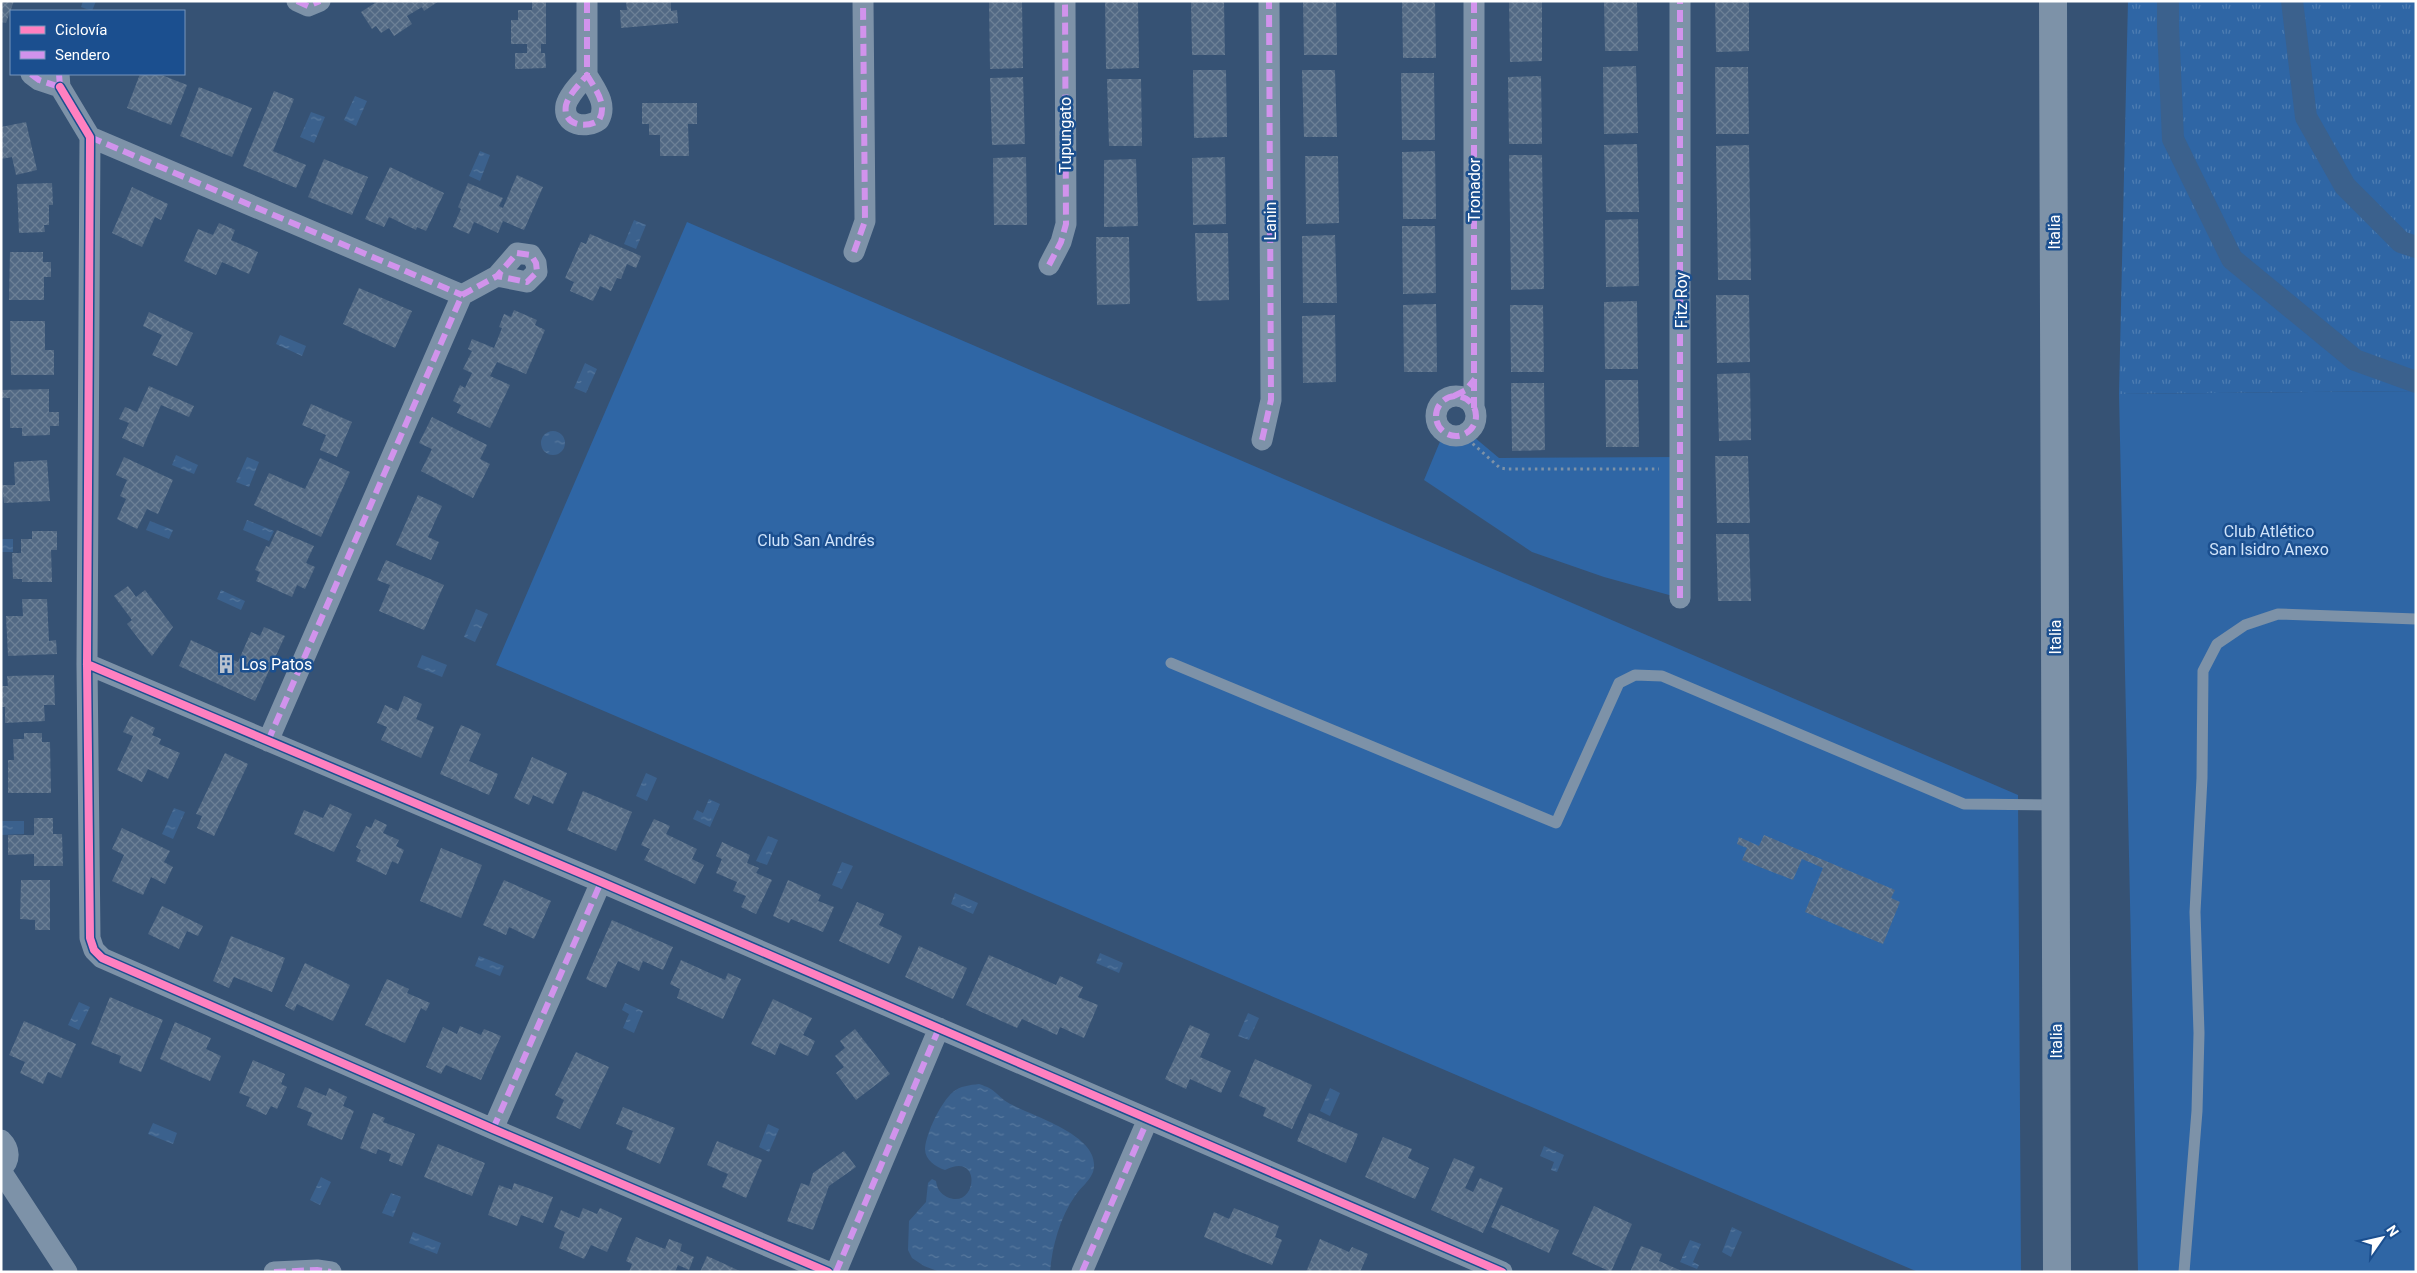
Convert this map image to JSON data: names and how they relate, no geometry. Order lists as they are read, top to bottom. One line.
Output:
{"streets":{"street":["Tupungato","Tronador","Lanin","Italia","Fitz Roy"]},"parks":["Club Atlético San Isidro Anexo","Club San Andrés"],"places":{"building":["Los Patos"]},"legend":["Ciclovía","Sendero"],"north":"top right"}
